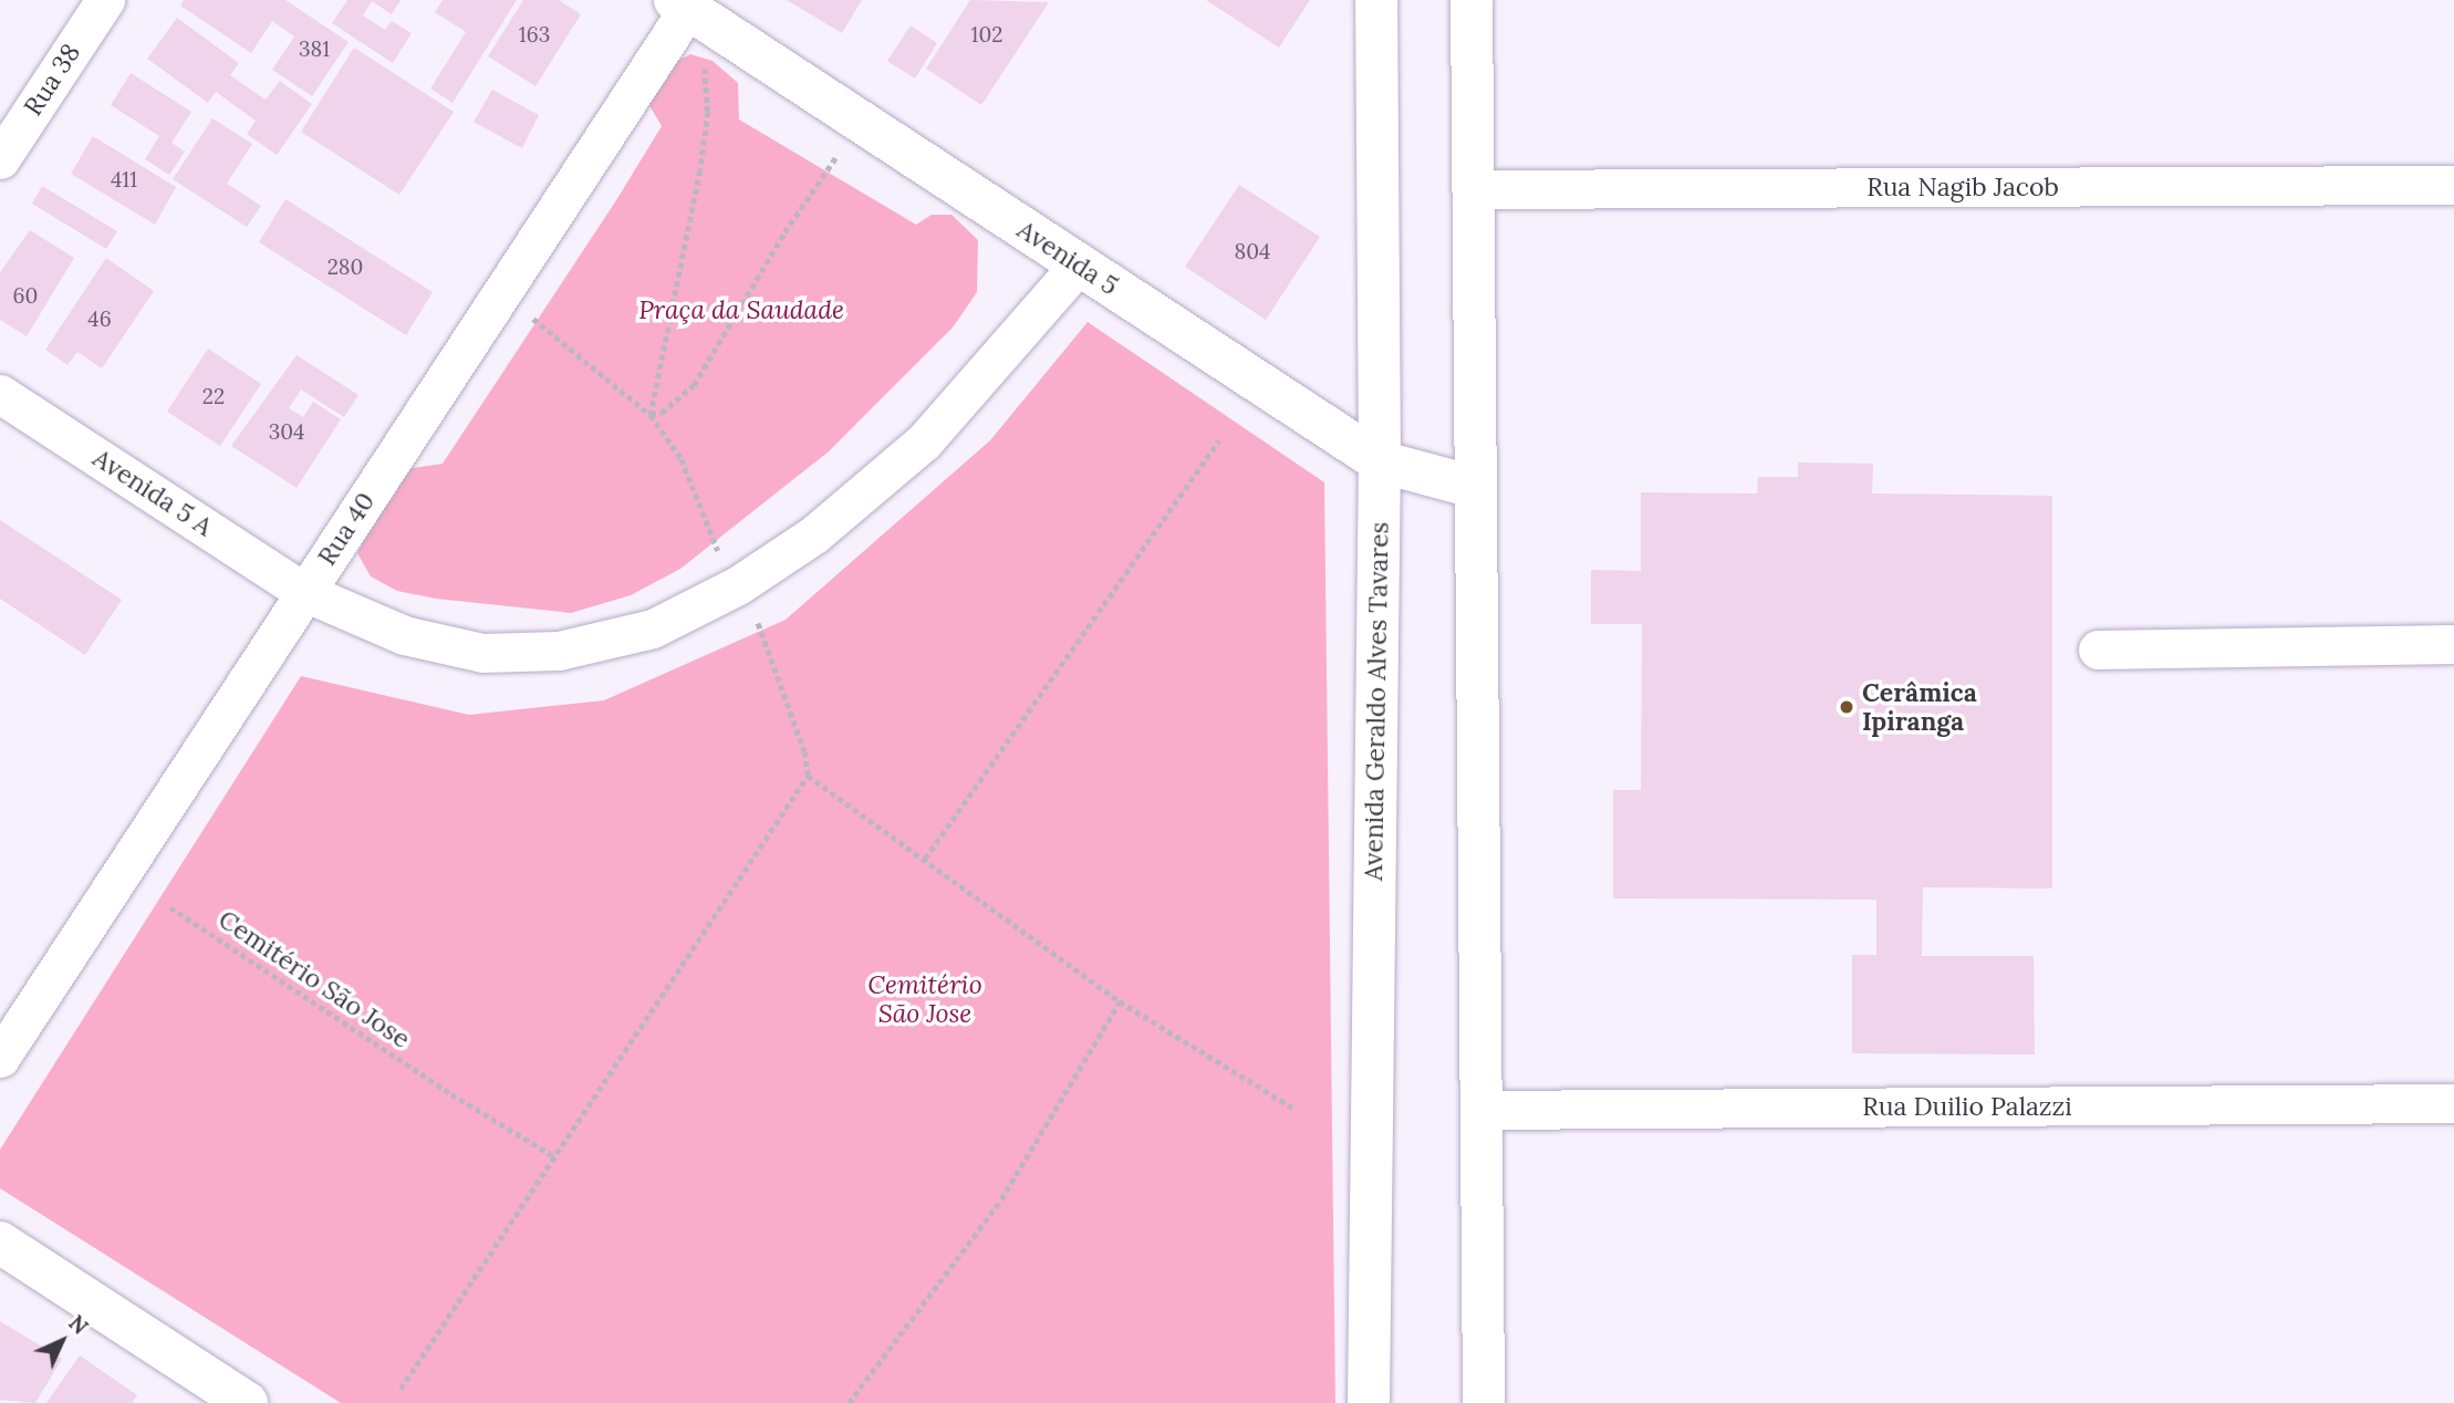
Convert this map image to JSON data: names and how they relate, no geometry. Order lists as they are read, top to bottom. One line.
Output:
{"streets":{"street":["Rua 38","Rua Nagib Jacob","Avenida 5","Avenida 5 A","Rua 40","Avenida Geraldo Alves Tavares","Rua Duilio Palazzi"],"path":["Cemitério São Jose"]},"crossings":[["Avenida 5","Rua 40"],["Avenida 5","Avenida Geraldo Alves Tavares"],["Avenida 5 A","Rua 40"]],"parks":["Praça da Saudade","Cemitério São Jose"],"places":["Cerâmica Ipiranga"],"house_numbers":["163","102","381","411","804","280","60","46","22","304"],"north":"top right"}
